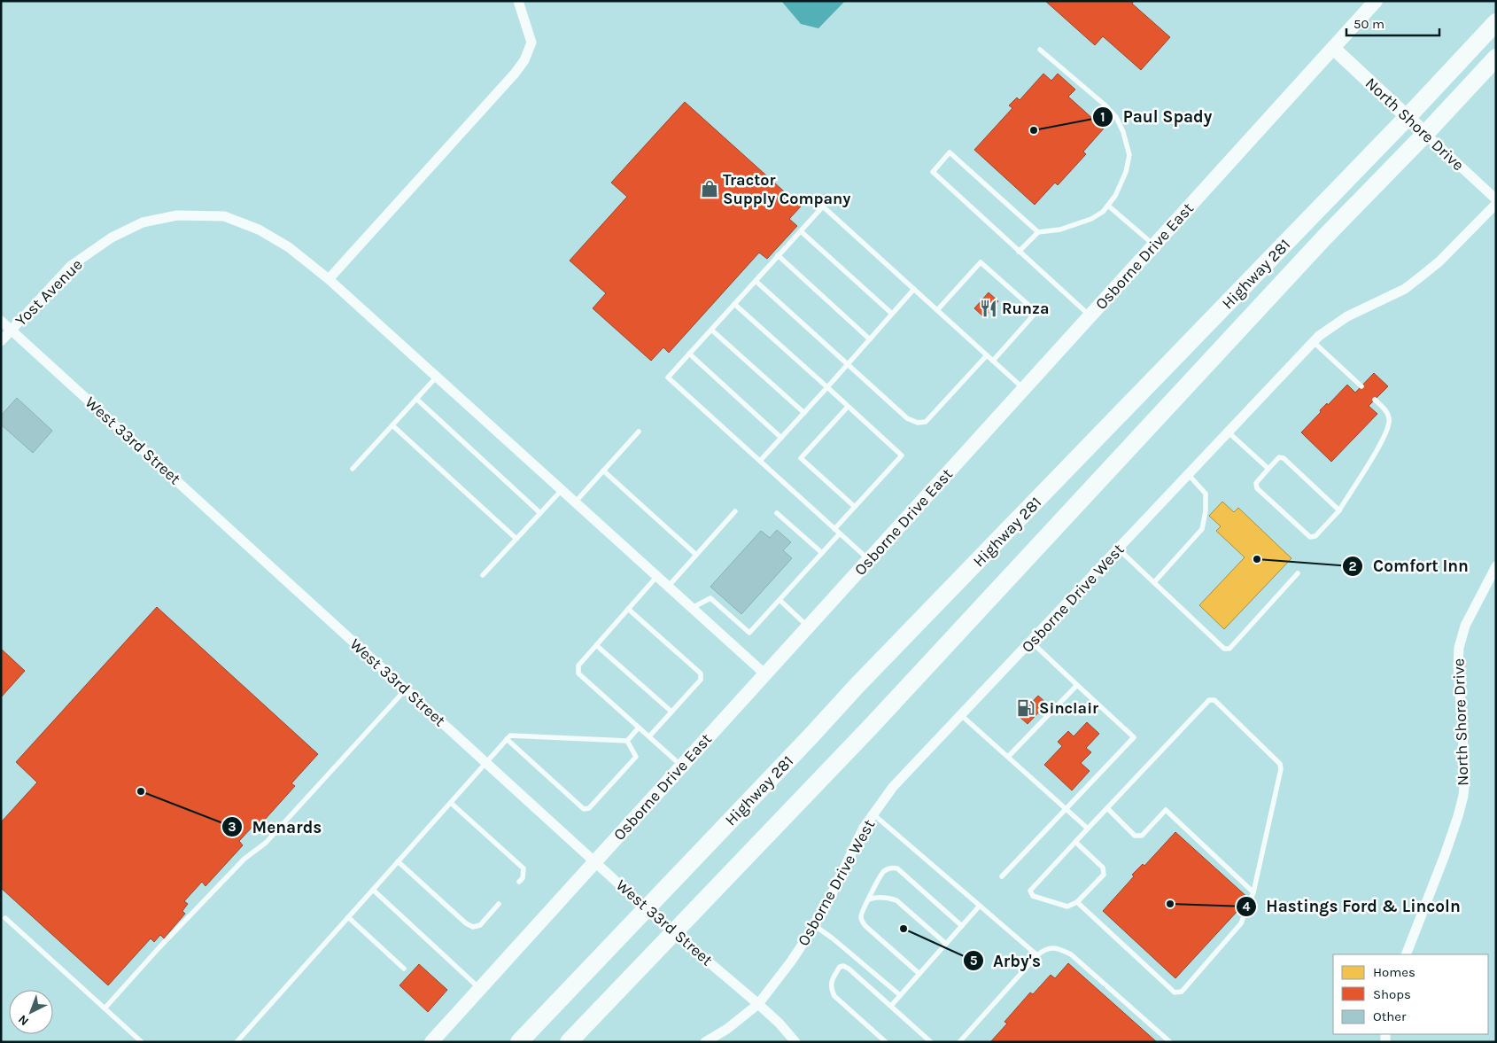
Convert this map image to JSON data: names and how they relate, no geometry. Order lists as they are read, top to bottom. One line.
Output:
{"streets":{"highway":["Highway 281"],"street":["North Shore Drive","Osborne Drive East","Yost Avenue","West 33rd Street","Osborne Drive West"]},"crossings":[["North Shore Drive","Osborne Drive East"],["North Shore Drive","Highway 281"],["Osborne Drive East","Yost Avenue"],["Osborne Drive East","West 33rd Street"],["Highway 281","West 33rd Street"],["Yost Avenue","West 33rd Street"],["West 33rd Street","Osborne Drive West"]],"places":{"other":["Paul Spady","Comfort Inn","Menards","Hastings Ford & Lincoln","Arby's"],"shop":["Tractor Supply Company"],"restaurant":["Runza"],"fuel station":["Sinclair"]},"legend":["Homes","Shops","Other"],"scale_bar":"50 m","north":"bottom left"}
